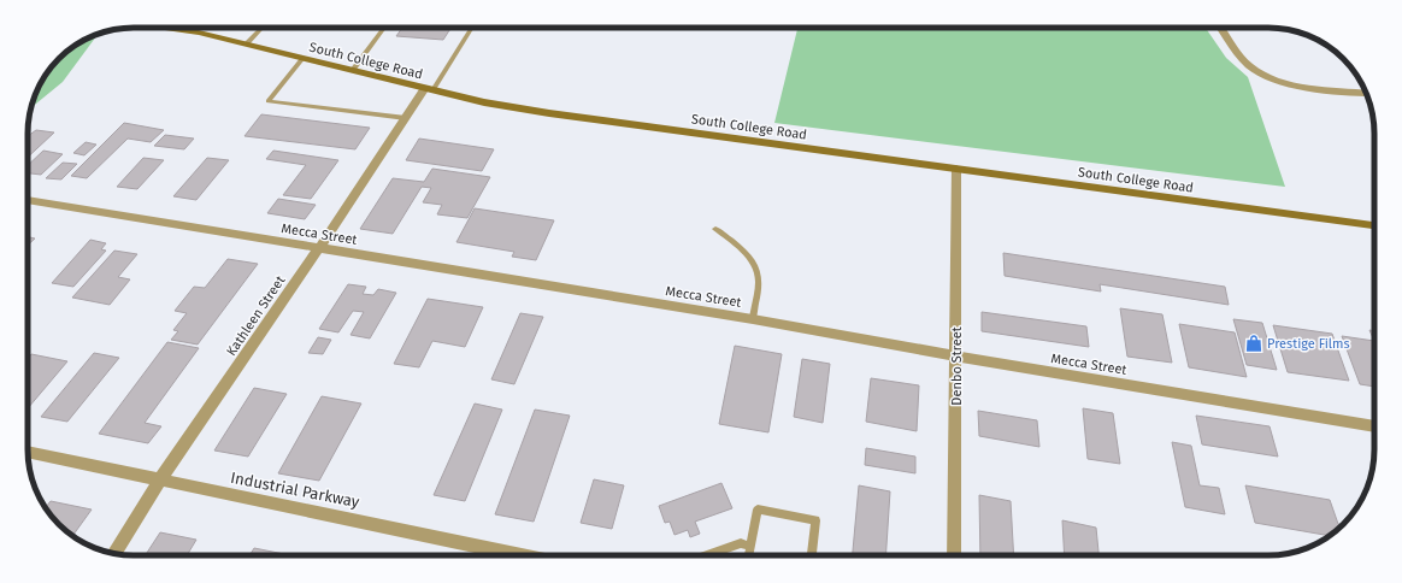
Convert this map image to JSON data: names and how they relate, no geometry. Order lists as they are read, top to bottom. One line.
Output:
{"streets":{"street":["South College Road","Mecca Street","Kathleen Street","Denbo Street","Industrial Parkway"]},"crossings":[["South College Road","Kathleen Street"],["South College Road","Denbo Street"],["Mecca Street","Kathleen Street"],["Mecca Street","Denbo Street"],["Kathleen Street","Industrial Parkway"]],"places":{"shop":["Prestige Films"]}}
